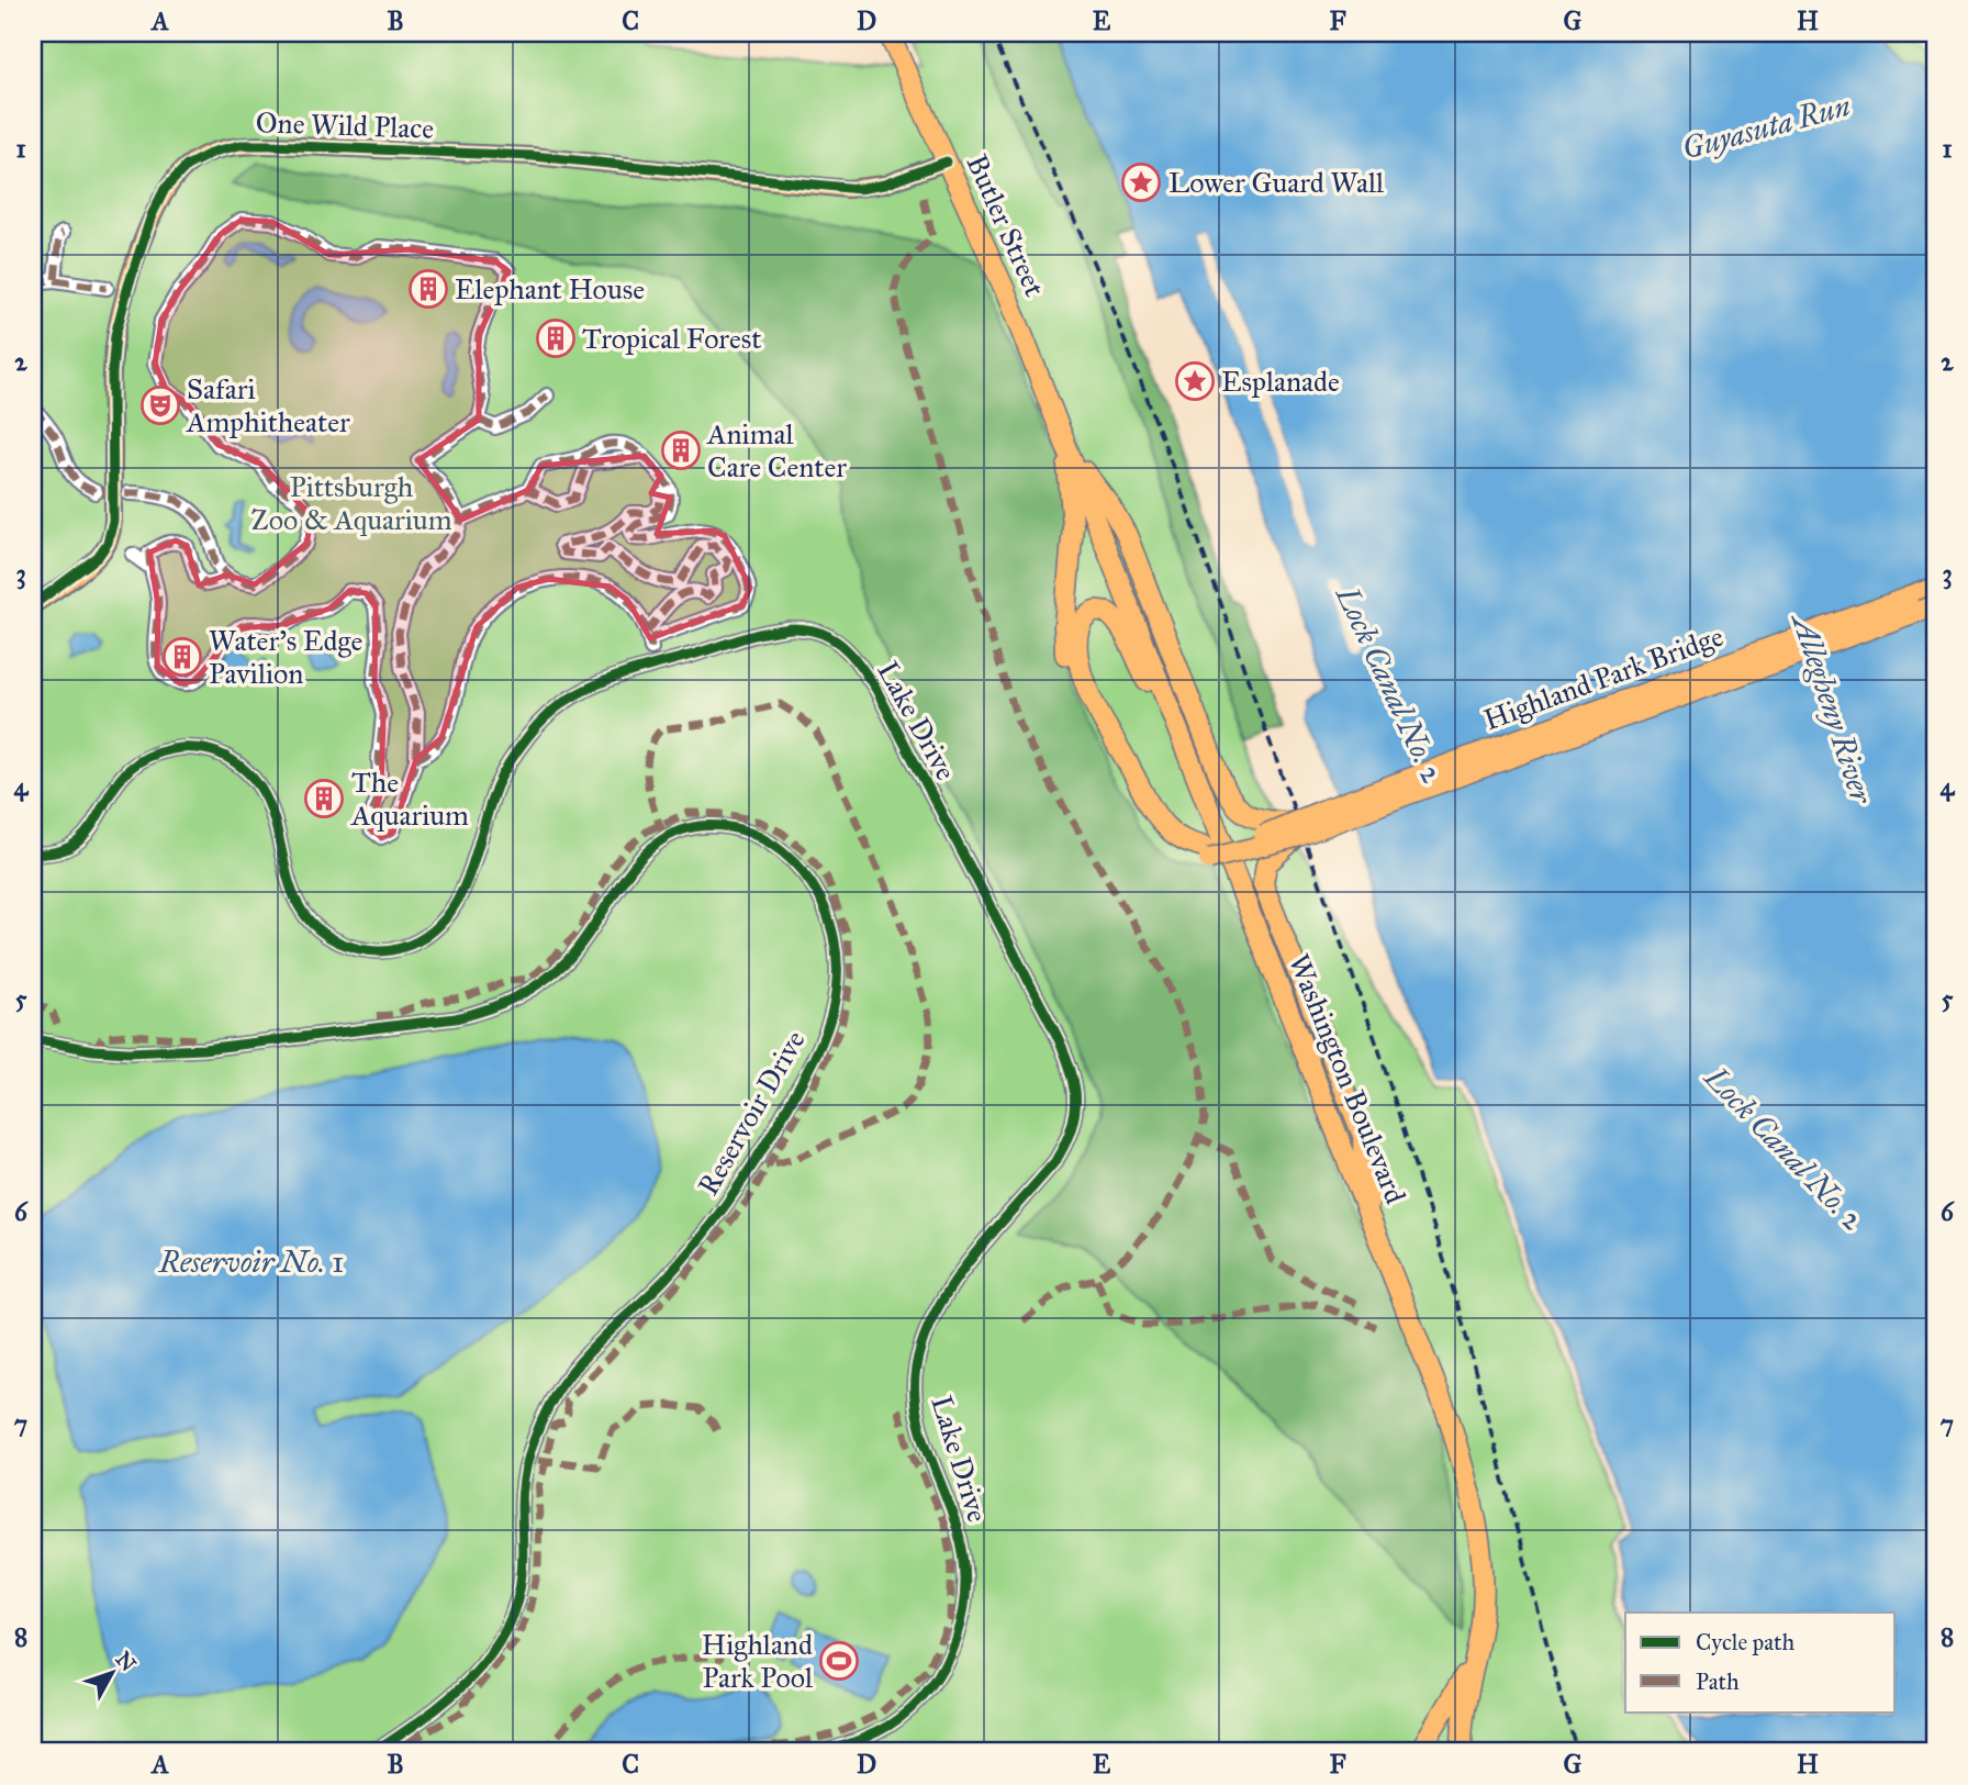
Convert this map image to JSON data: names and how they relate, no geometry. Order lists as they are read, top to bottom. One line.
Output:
{"streets":{"highway":["Butler Street","Highland Park Bridge","Washington Boulevard"],"main road":["One Wild Place"],"street":["Lake Drive","Reservoir Drive"]},"crossings":[["One Wild Place","Butler Street"],["Butler Street","Washington Boulevard"]],"water":["Guyasuta Run","Lock Canal No. 2","Allegheny River","Reservoir No. 1"],"parks":["Pittsburgh Zoo & Aquarium"],"places":{"place":["Lower Guard Wall","Esplanade"],"building":["Elephant House","Tropical Forest","Animal Care Center","Water's Edge Pavilion","The Aquarium"],"theatre":["Safari Amphitheater"],"sports":["Highland Park Pool"]},"legend":["Cycle path","Path"],"north":"top right","grid":{"columns":["A","B","C","D","E","F","G","H"],"rows":["1","2","3","4","5","6","7","8"]}}
